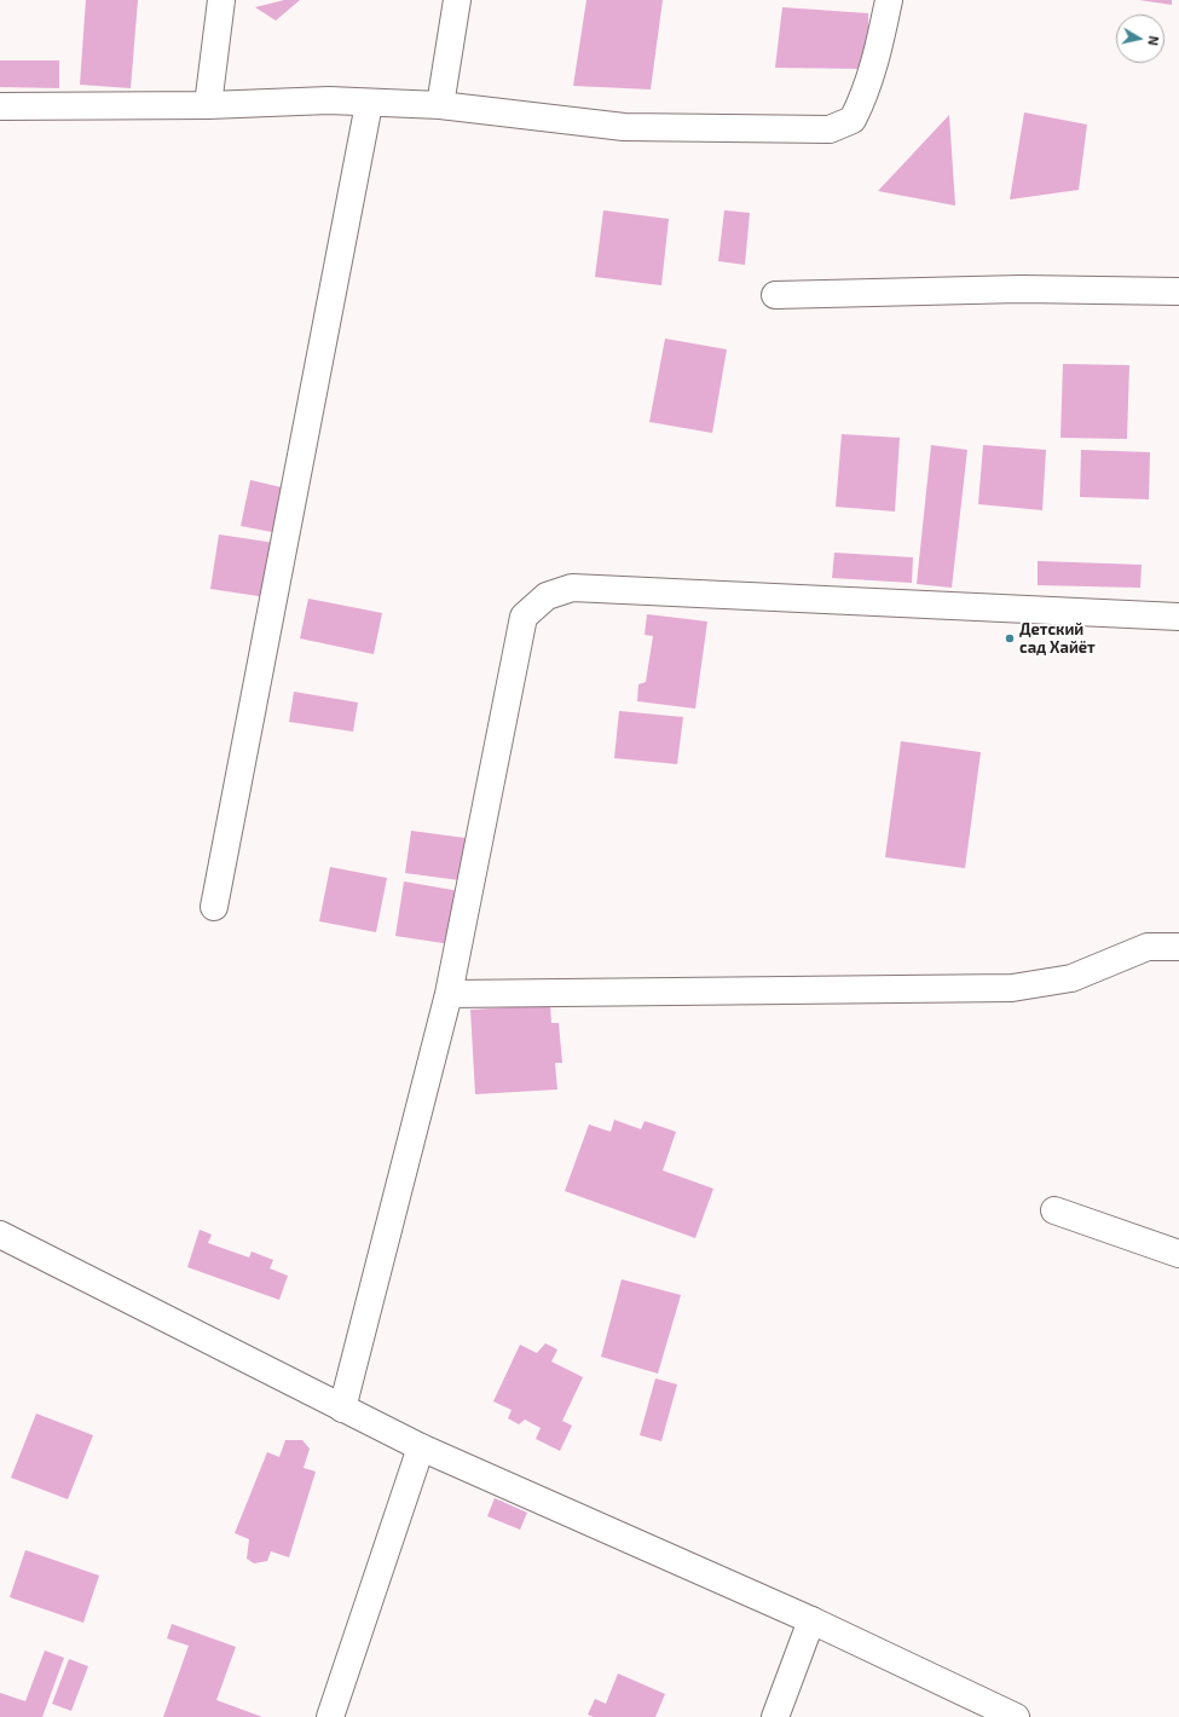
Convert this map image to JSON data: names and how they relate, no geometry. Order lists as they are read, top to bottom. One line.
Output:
{"places":["Детский сад Хайёт"],"north":"right"}
